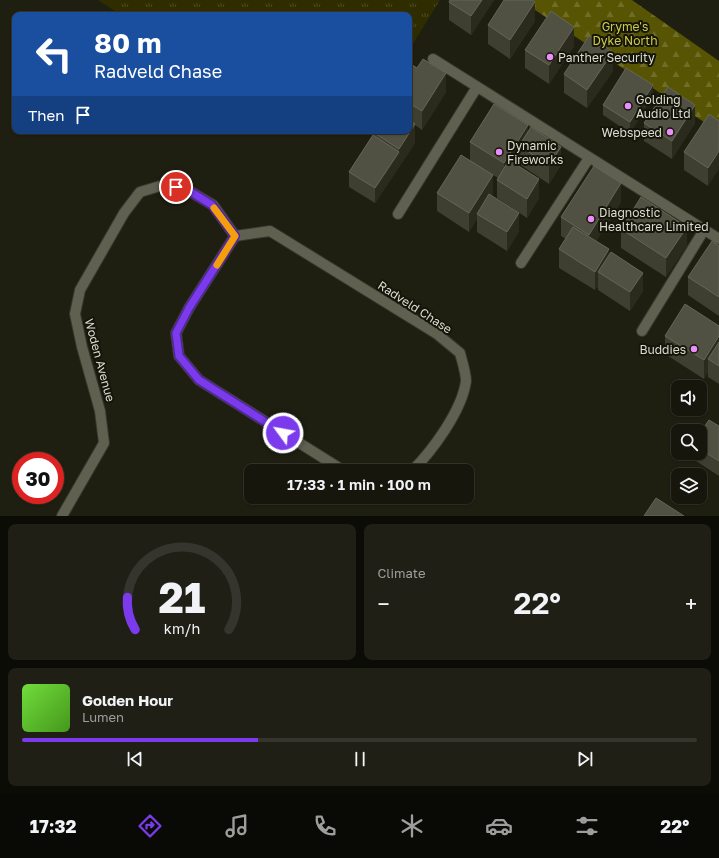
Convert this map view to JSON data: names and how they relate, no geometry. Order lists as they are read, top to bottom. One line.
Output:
{"streets":{"street":["Radveld Chase","Woden Avenue"]},"crossings":[["Radveld Chase","Woden Avenue"]],"parks":["Gryme's Dyke North"],"places":["Panther Security","Golding Audio Ltd","Webspeed","Dynamic Fireworks","Diagnostic Healthcare Limited","Buddies"],"page":{"turn":["80 m","Radveld Chase"],"then":"Then","limit":"30","trip":"17:33 · 1 min · 100 m","tile":"Climate","heat":["−","22°","+"],"song":["Golden Hour","Lumen"],"tabs":["17:32","22°"],"gauge":["21","km/h"]}}
